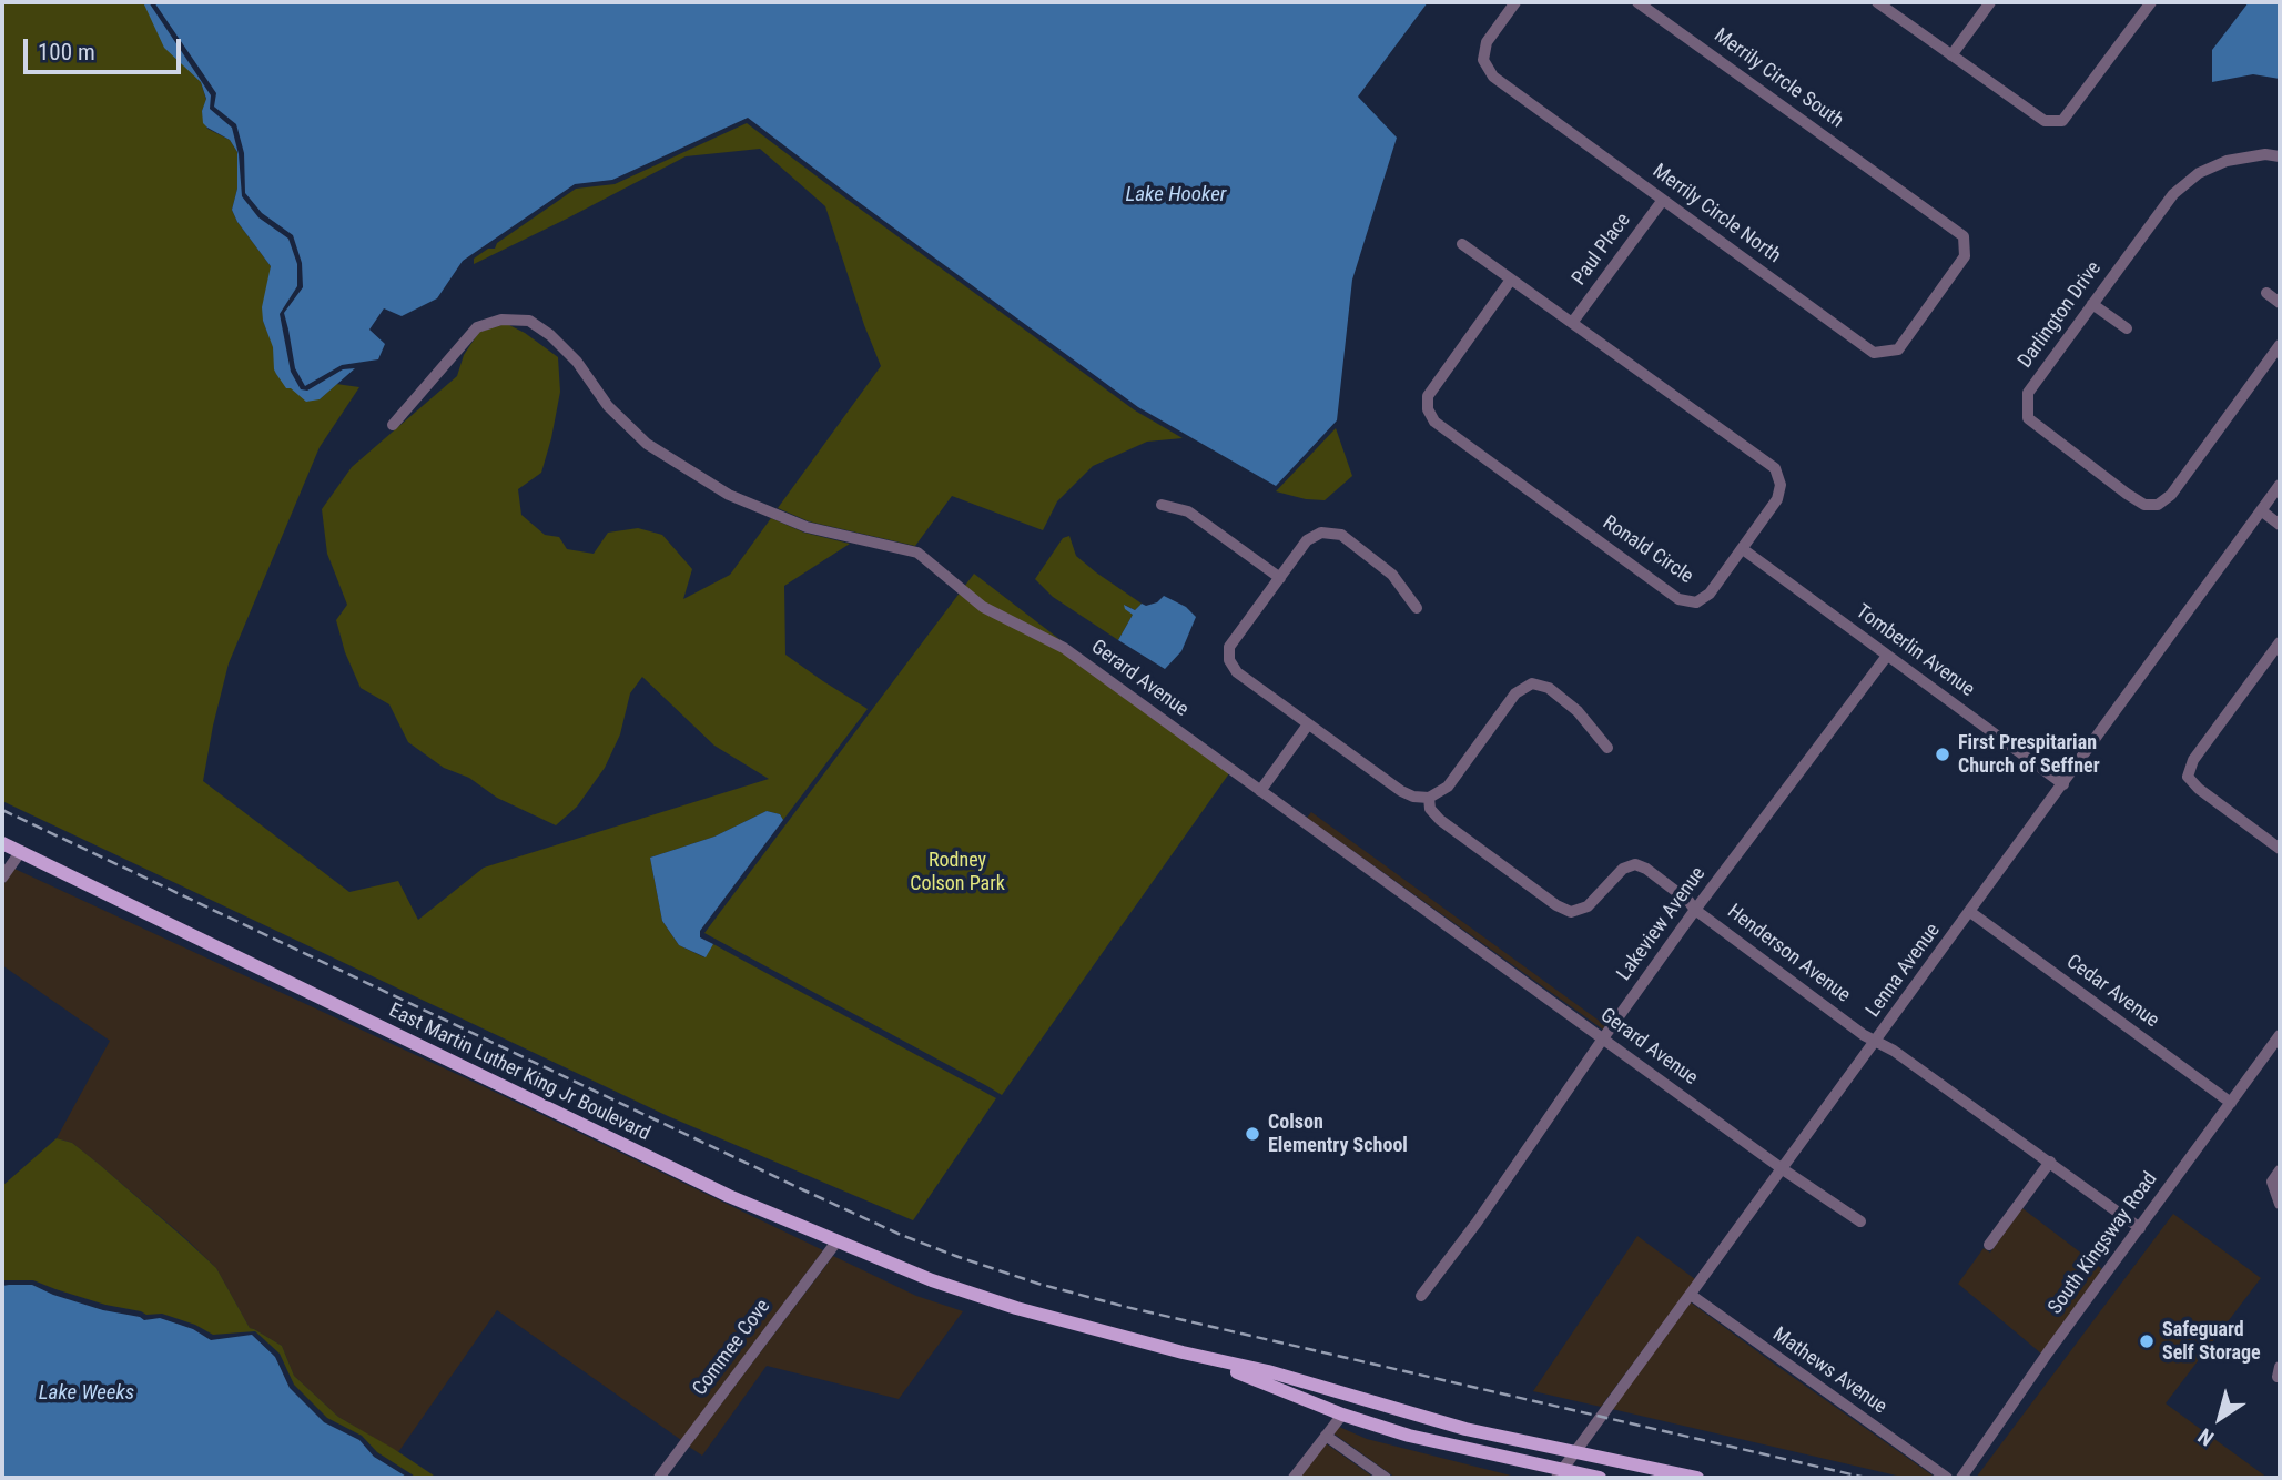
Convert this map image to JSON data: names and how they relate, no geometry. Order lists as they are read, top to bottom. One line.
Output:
{"streets":{"main road":["East Martin Luther King Jr Boulevard"],"street":["Merrily Circle South","Merrily Circle North","Paul Place","Darlington Drive","Ronald Circle","Tomberlin Avenue","Gerard Avenue","Lakeview Avenue","Henderson Avenue","Lenna Avenue","Cedar Avenue","South Kingsway Road","Commee Cove","Mathews Avenue"]},"crossings":[["Merrily Circle South","Merrily Circle North"],["Merrily Circle North","Paul Place"],["Paul Place","Ronald Circle"],["Ronald Circle","Tomberlin Avenue"],["Tomberlin Avenue","Lakeview Avenue"],["Tomberlin Avenue","Lenna Avenue"],["Gerard Avenue","Lakeview Avenue"],["Gerard Avenue","Lenna Avenue"],["Lakeview Avenue","Henderson Avenue"],["Henderson Avenue","Lenna Avenue"],["Henderson Avenue","South Kingsway Road"],["Lenna Avenue","Cedar Avenue"],["Lenna Avenue","Mathews Avenue"],["Cedar Avenue","South Kingsway Road"],["East Martin Luther King Jr Boulevard","Commee Cove"]],"water":["Lake Hooker","Lake Weeks"],"parks":["Rodney Colson Park"],"places":["First Prespitarian Church of Seffner","Colson Elementry School","Safeguard Self Storage"],"scale_bar":"100 m","north":"bottom left"}
